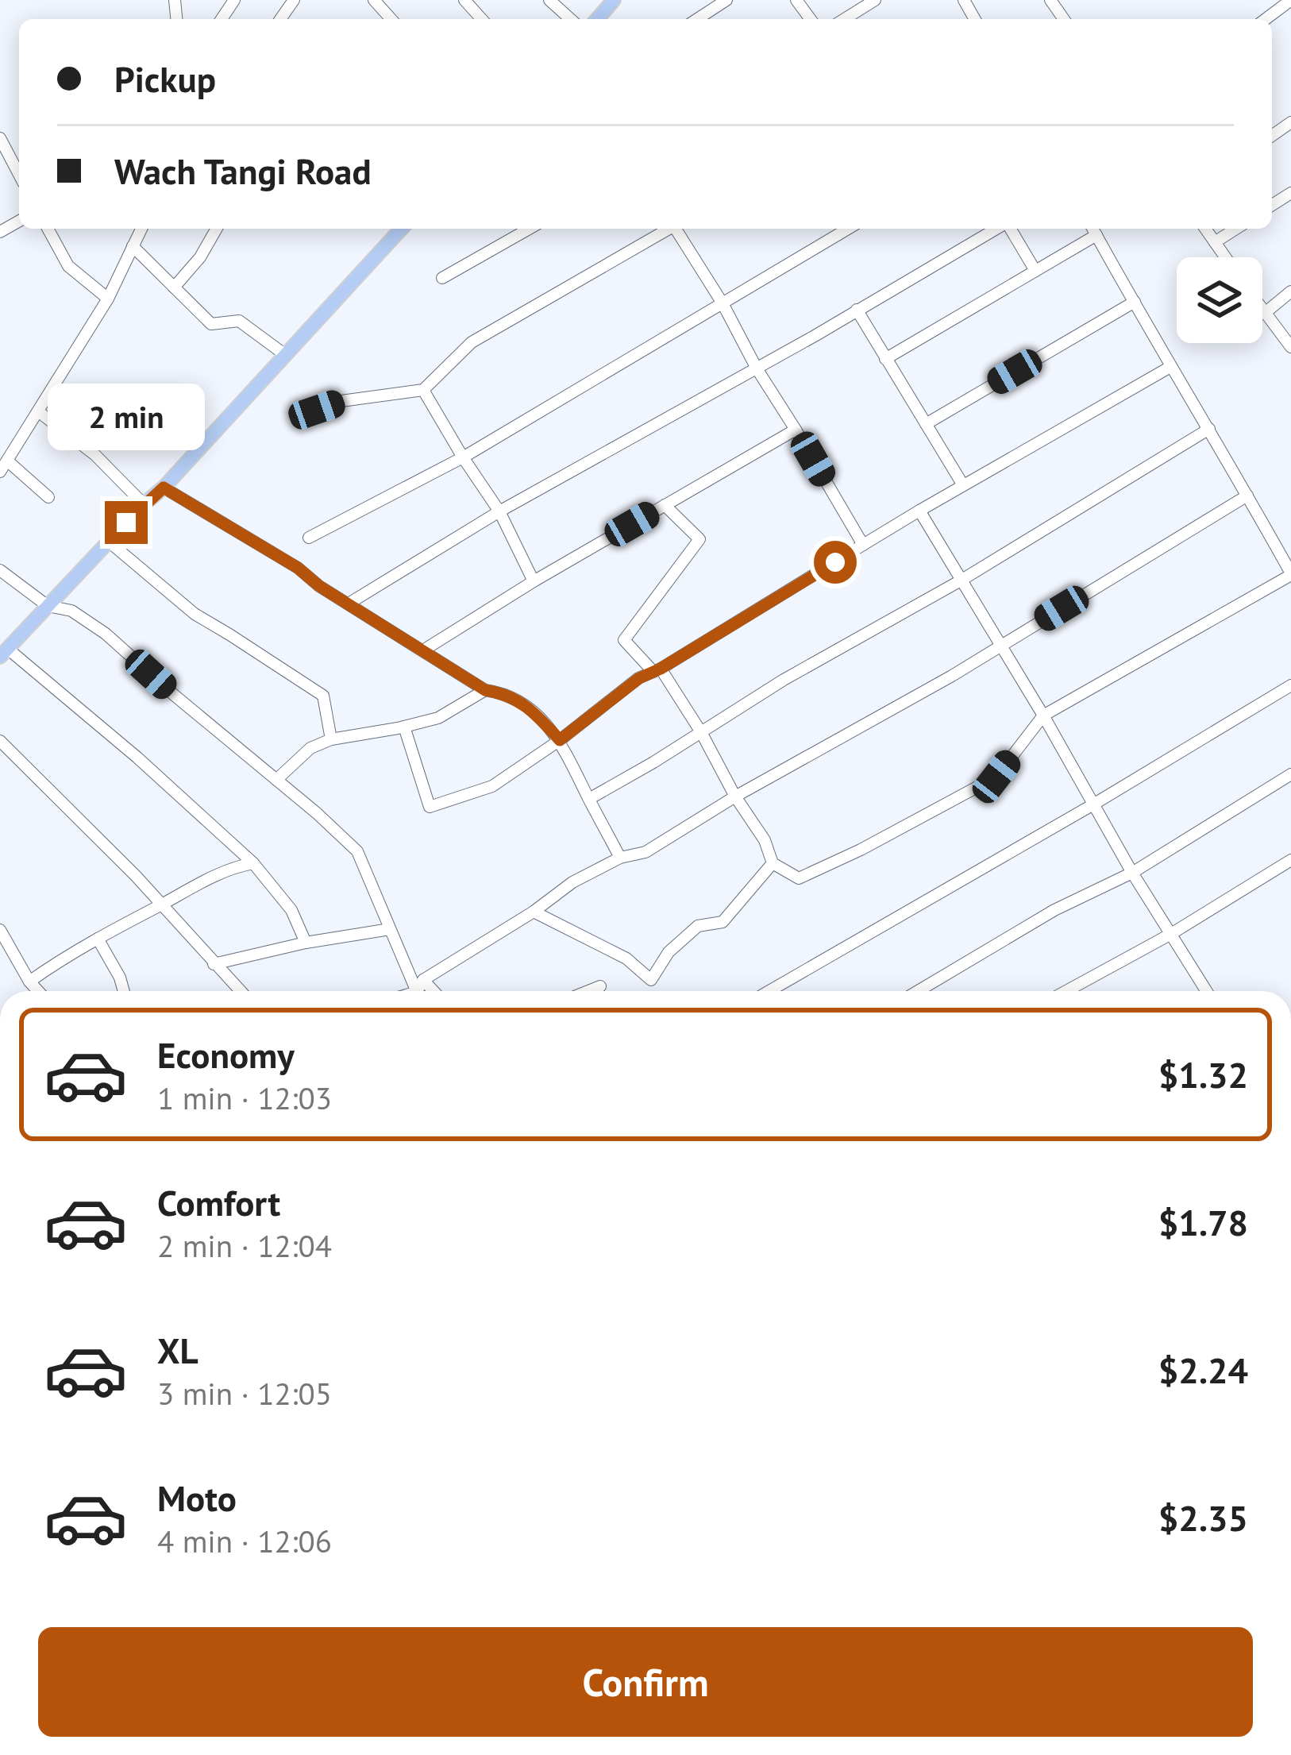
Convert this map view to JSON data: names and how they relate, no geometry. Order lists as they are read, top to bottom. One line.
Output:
{"page":{"banner":["Pickup","Wach Tangi Road"],"bubble":"2 min","list":[{"name":"Economy","note":"1 min · 12:03","value":"$1.32"},{"name":"Comfort","note":"2 min · 12:04","value":"$1.78"},{"name":"XL","note":"3 min · 12:05","value":"$2.24"},{"name":"Moto","note":"4 min · 12:06","value":"$2.35"}],"buttons":"Confirm"}}
